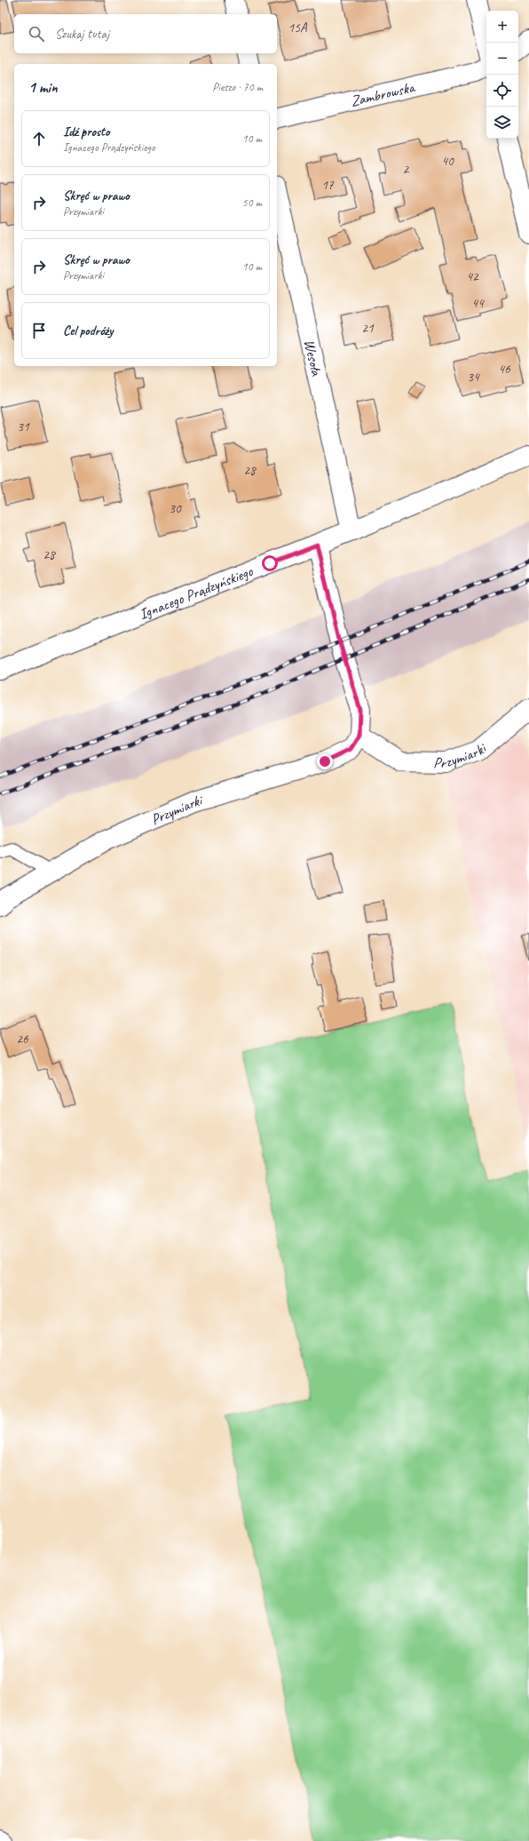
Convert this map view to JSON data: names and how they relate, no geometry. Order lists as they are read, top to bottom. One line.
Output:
{"streets":{"street":["Zambrowska","Wesoła","Ignacego Prądzyńskiego","Przymiarki"]},"crossings":[["Wesoła","Ignacego Prądzyńskiego"]],"house_numbers":["15A","40","2","17","42","44","21","46","34","31","28","30","28","26"],"page":{"map_buttons":["+","−"],"search":"Szukaj tutaj","heading":["1 min","Pieszo · 70 m"],"list":[["Idź prosto","Ignacego Prądzyńskiego","10 m"],["Skręć w prawo","Przymiarki","50 m"],["Skręć w prawo","Przymiarki","10 m"],"Cel podróży"]}}
